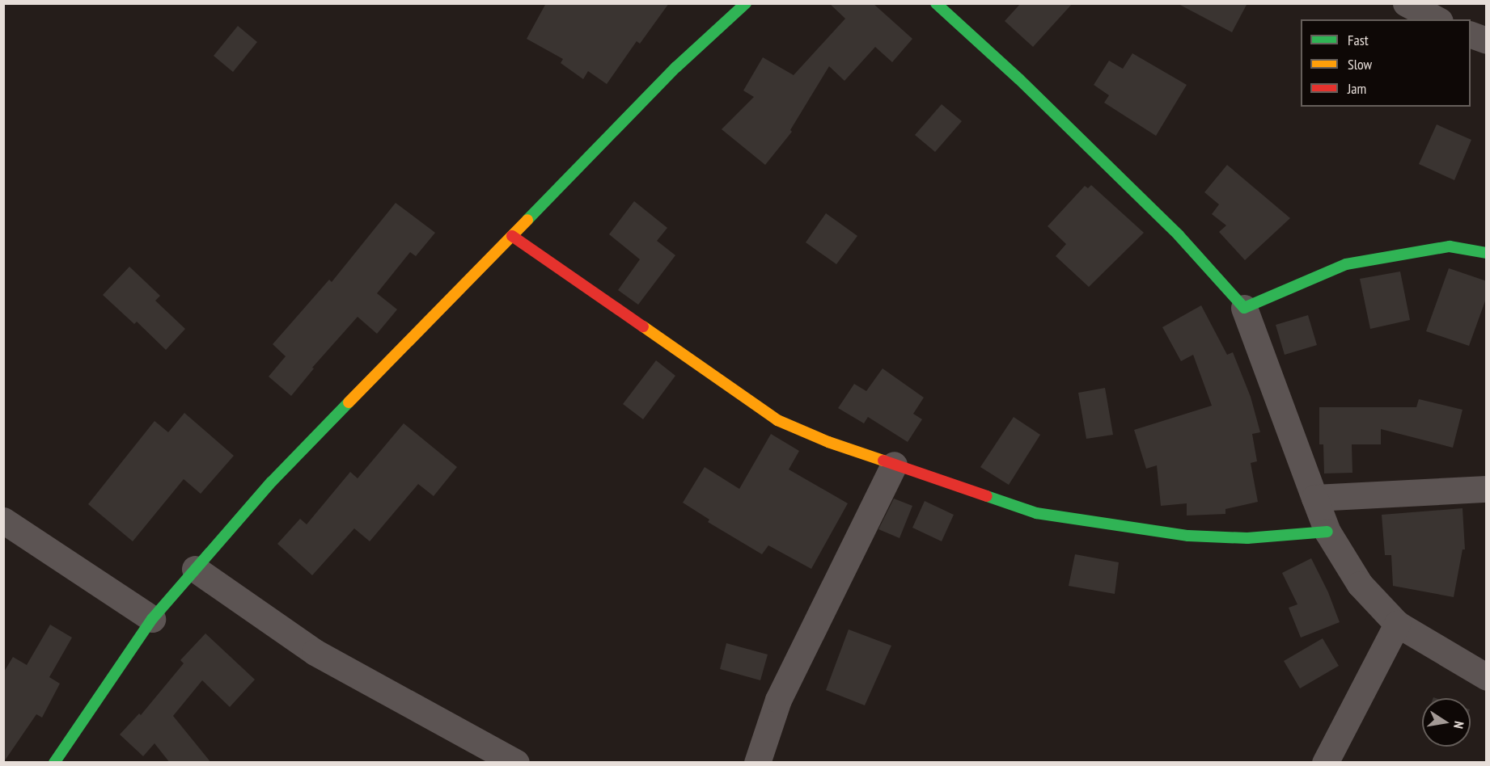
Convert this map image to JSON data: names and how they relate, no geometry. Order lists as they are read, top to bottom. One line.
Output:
{"legend":["Fast","Slow","Jam"],"north":"right"}
